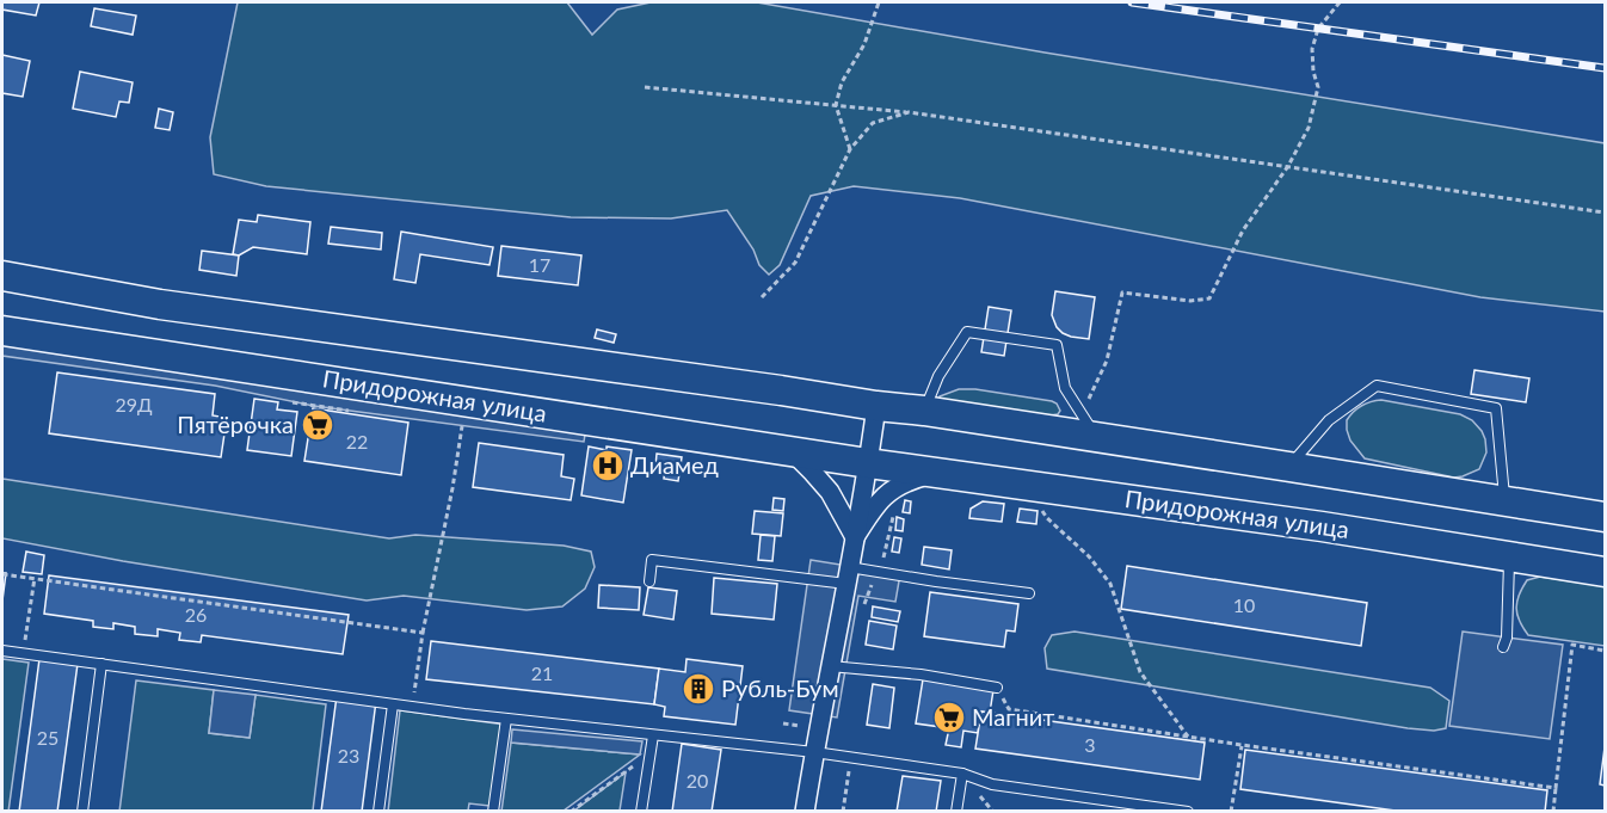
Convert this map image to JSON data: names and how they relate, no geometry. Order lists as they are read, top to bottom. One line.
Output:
{"streets":{"main road":["Придорожная улица"]},"places":{"supermarket":["Пятёрочка","Магнит"],"hospital":["Диамед"],"building":["Рубль-Бум"]},"house_numbers":["17","29Д","22","10","26","21","25","3","23","20"]}
